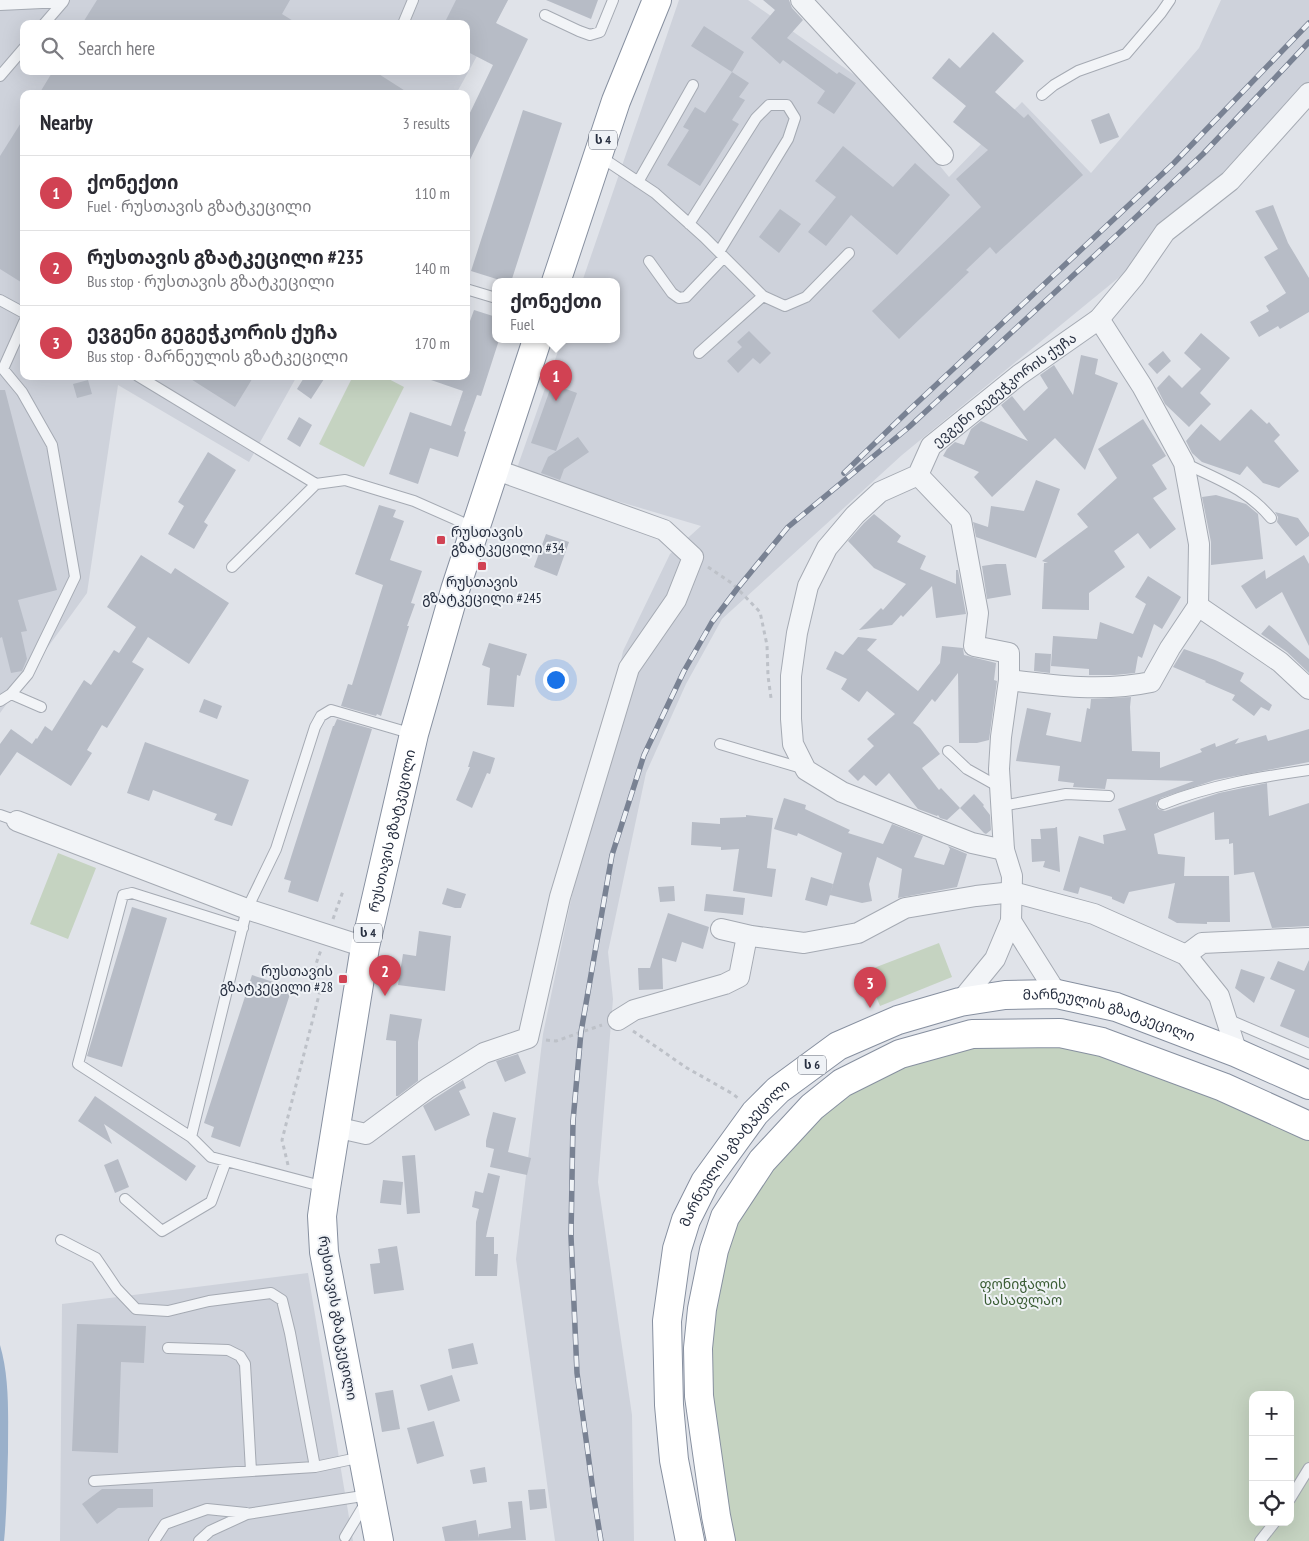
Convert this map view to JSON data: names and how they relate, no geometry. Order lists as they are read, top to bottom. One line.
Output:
{"streets":{"highway":["ს 4","რუსთავის გზატკეცილი","მარნეულის გზატკეცილი","ს 6"],"street":["ევგენი გეგეჭკორის ქუჩა"]},"parks":["ფონიჭალის სასაფლაო"],"places":{"transit":["რუსთავის გზატკეცილი #34","რუსთავის გზატკეცილი #245","რუსთავის გზატკეცილი #28"]},"page":{"search":"Search here","heading":["Nearby","3 results"],"list":[{"mark":"1","name":"ქონექთი","note":"Fuel · რუსთავის გზატკეცილი","value":"110 m"},{"mark":"2","name":"რუსთავის გზატკეცილი #235","note":"Bus stop · რუსთავის გზატკეცილი","value":"140 m"},{"mark":"3","name":"ევგენი გეგეჭკორის ქუჩა","note":"Bus stop · მარნეულის გზატკეცილი","value":"170 m"}],"popup":["ქონექთი","Fuel"],"pins":["1","2","3"],"map_buttons":["+","−"]}}
